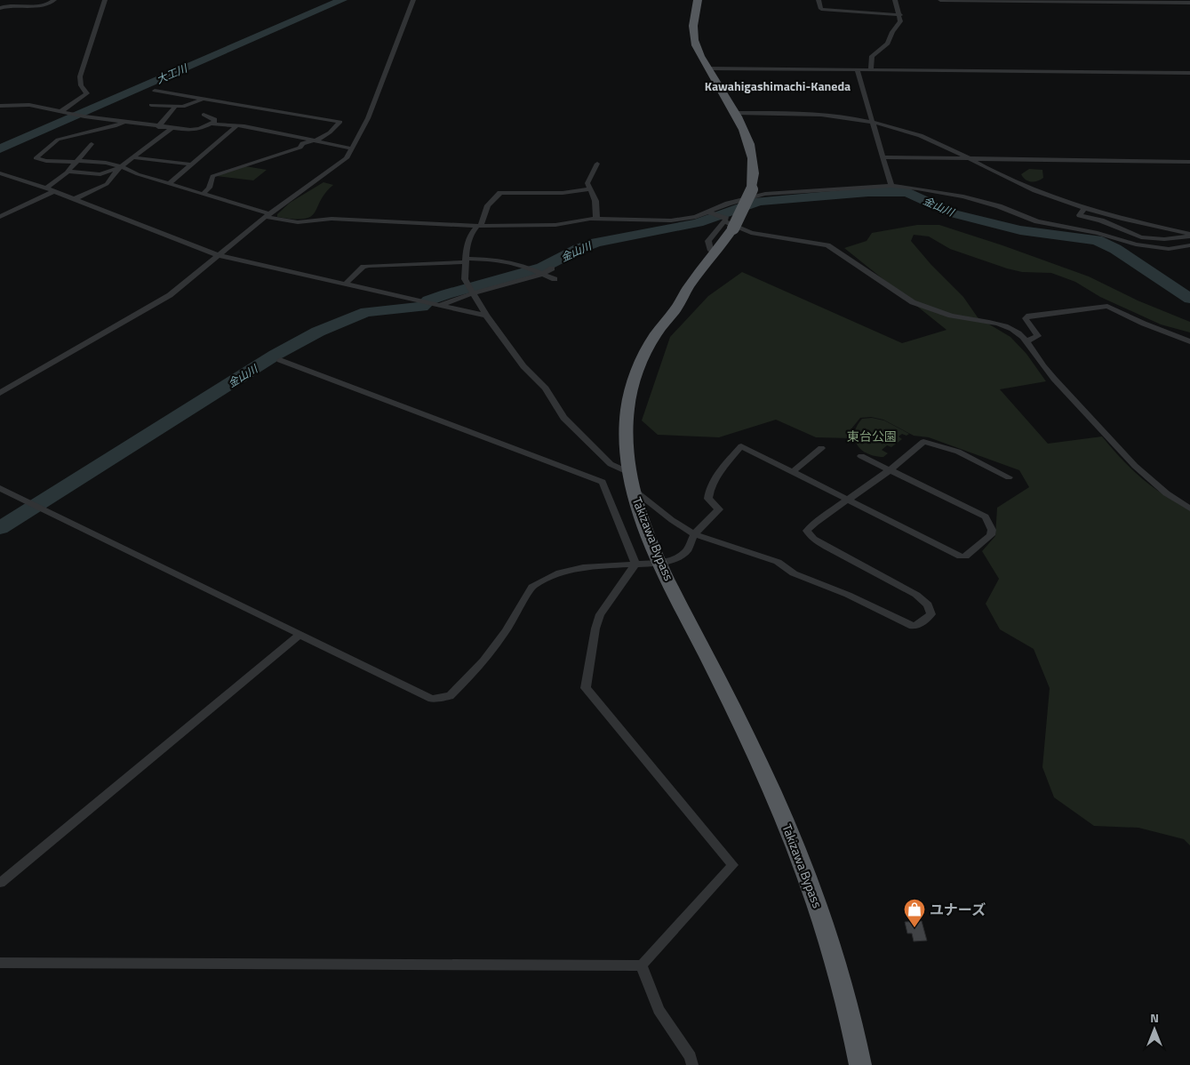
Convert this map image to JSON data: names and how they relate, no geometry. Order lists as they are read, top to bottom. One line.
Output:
{"streets":{"highway":["Takizawa Bypass"]},"districts":["Kawahigashimachi-Kaneda"],"water":["大工川","金山川"],"parks":["東台公園"],"places":{"shop":["ユナーズ"]},"north":"top"}
